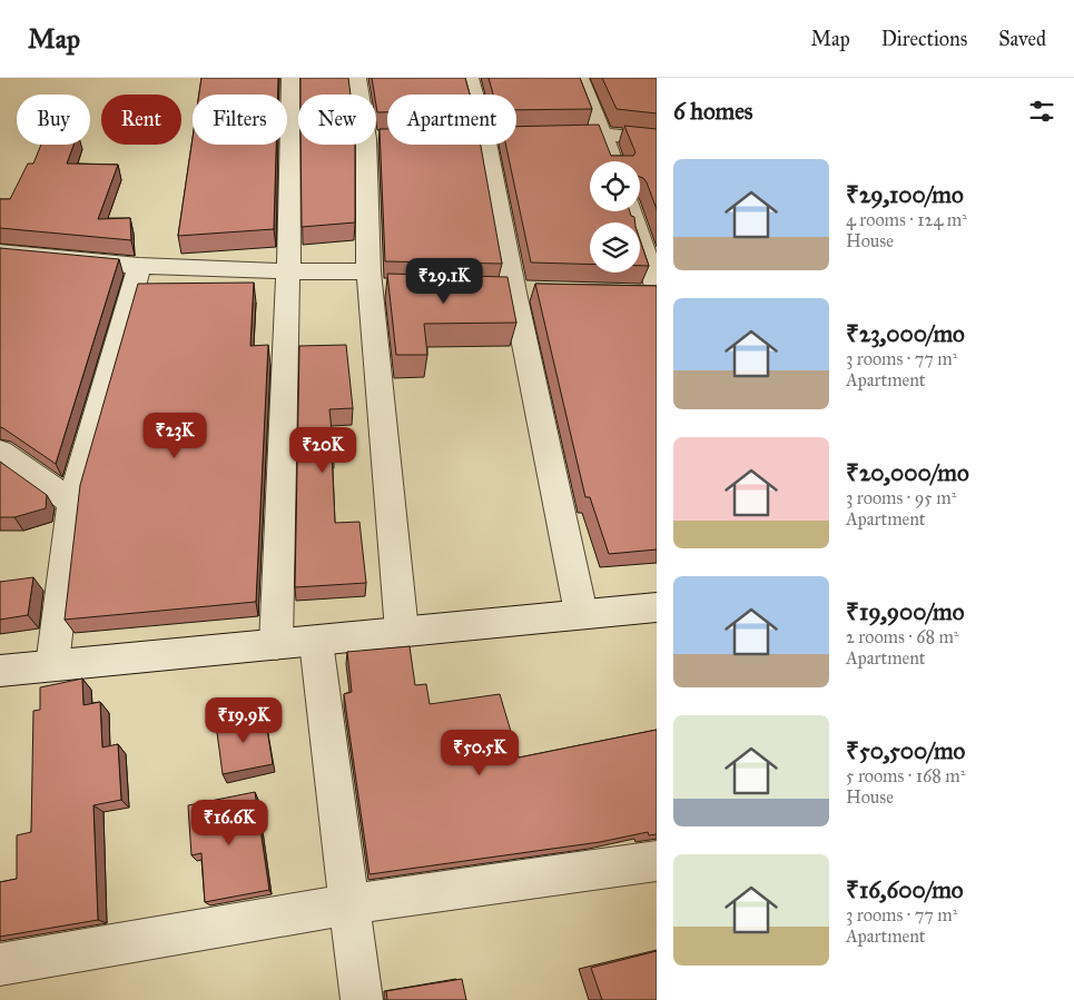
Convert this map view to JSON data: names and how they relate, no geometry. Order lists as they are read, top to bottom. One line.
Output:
{"page":{"header":"Map","nav":["Map","Directions","Saved"],"heading":"6 homes","chip":["Buy","Rent","Filters","New","Apartment"],"list":[{"name":"₹29,100/mo","note":"4 rooms · 124 m² · House"},{"name":"₹23,000/mo","note":"3 rooms · 77 m² · Apartment"},{"name":"₹20,000/mo","note":"3 rooms · 95 m² · Apartment"},{"name":"₹19,900/mo","note":"2 rooms · 68 m² · Apartment"},{"name":"₹50,500/mo","note":"5 rooms · 168 m² · House"},{"name":"₹16,600/mo","note":"3 rooms · 77 m² · Apartment"}],"price":["₹29.1K","₹23K","₹20K","₹19.9K","₹50.5K","₹16.6K"]}}
